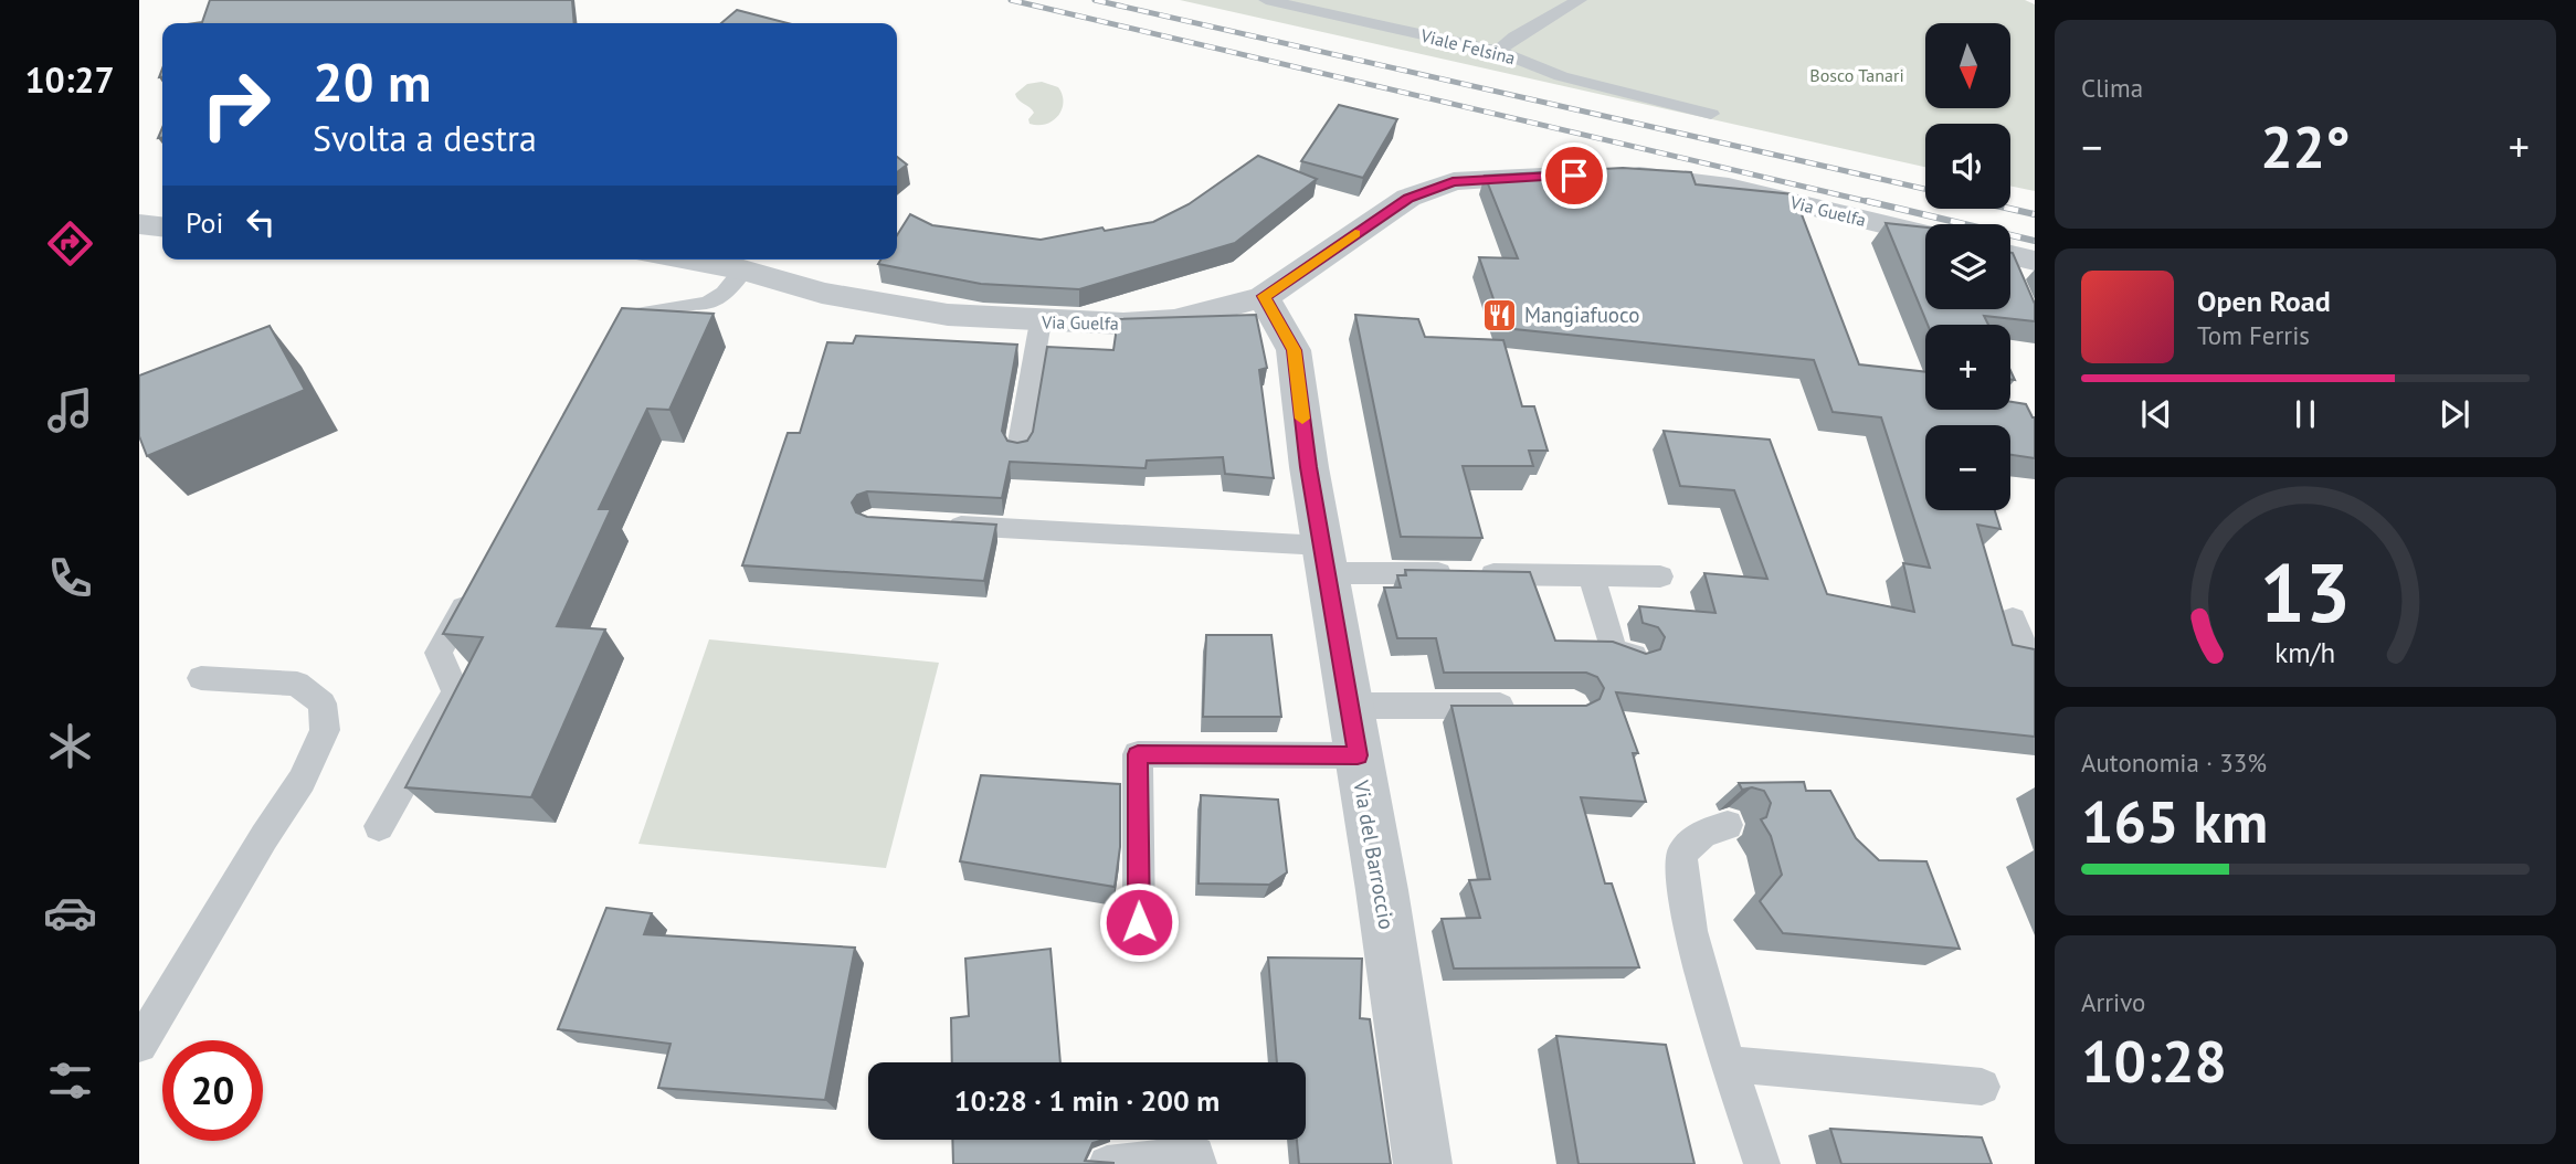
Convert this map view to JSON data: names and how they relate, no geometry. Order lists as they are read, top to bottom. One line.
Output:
{"streets":{"street":["Via Guelfa","Via del Barroccio"],"lane":["Viale Felsina"]},"crossings":[["Via Guelfa","Via del Barroccio"]],"parks":["Bosco Tanari"],"places":{"restaurant":["Mangiafuoco"]},"north":"bottom","page":{"tabs":"10:27","tile":["Clima",["Autonomia · 33%","165 km"],["Arrivo","10:28"]],"map_buttons":["+","−"],"turn":["20 m","Svolta a destra"],"heat":["−","22°","+"],"then":"Poi","song":["Open Road","Tom Ferris"],"limit":"20","trip":"10:28 · 1 min · 200 m","gauge":["13","km/h"]}}
